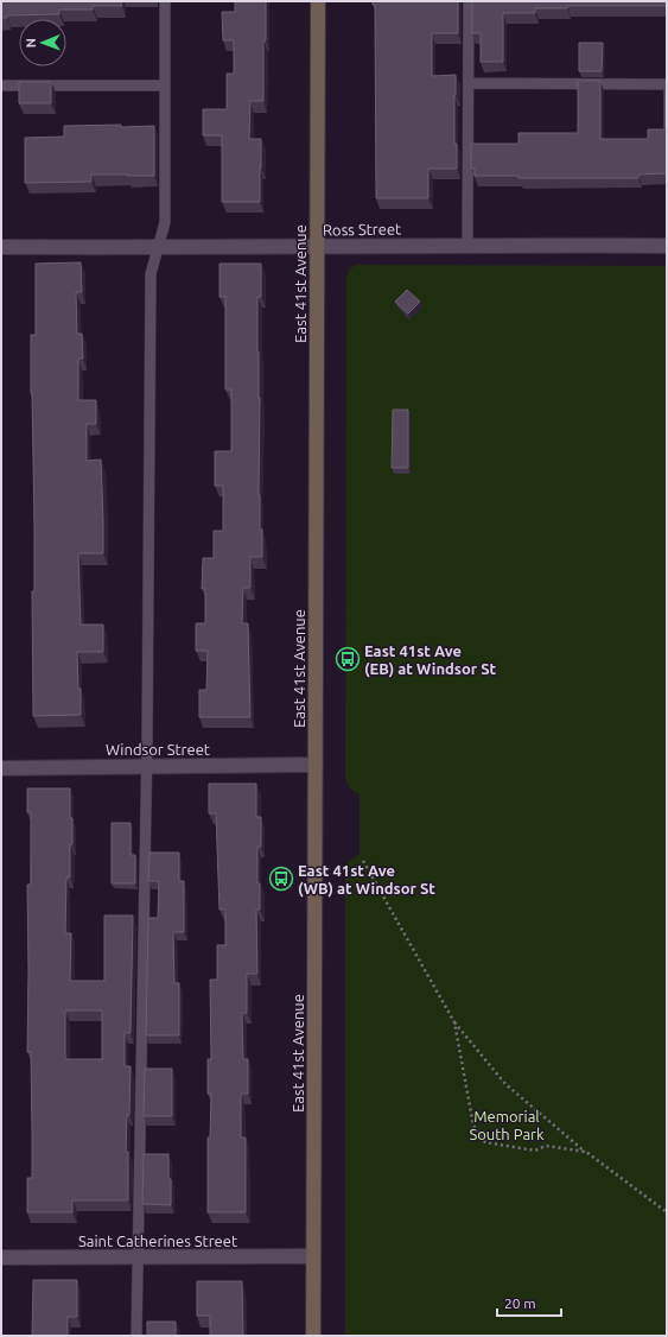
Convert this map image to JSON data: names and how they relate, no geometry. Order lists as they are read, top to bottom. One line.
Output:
{"streets":{"main road":["East 41st Avenue"],"street":["Ross Street","Windsor Street","Saint Catherines Street"]},"crossings":[["Ross Street","East 41st Avenue"],["East 41st Avenue","Windsor Street"],["East 41st Avenue","Saint Catherines Street"]],"parks":["Memorial South Park"],"places":{"bus stop":["East 41st Ave (EB) at Windsor St","East 41st Ave (WB) at Windsor St"]},"scale_bar":"20 m","north":"left"}
